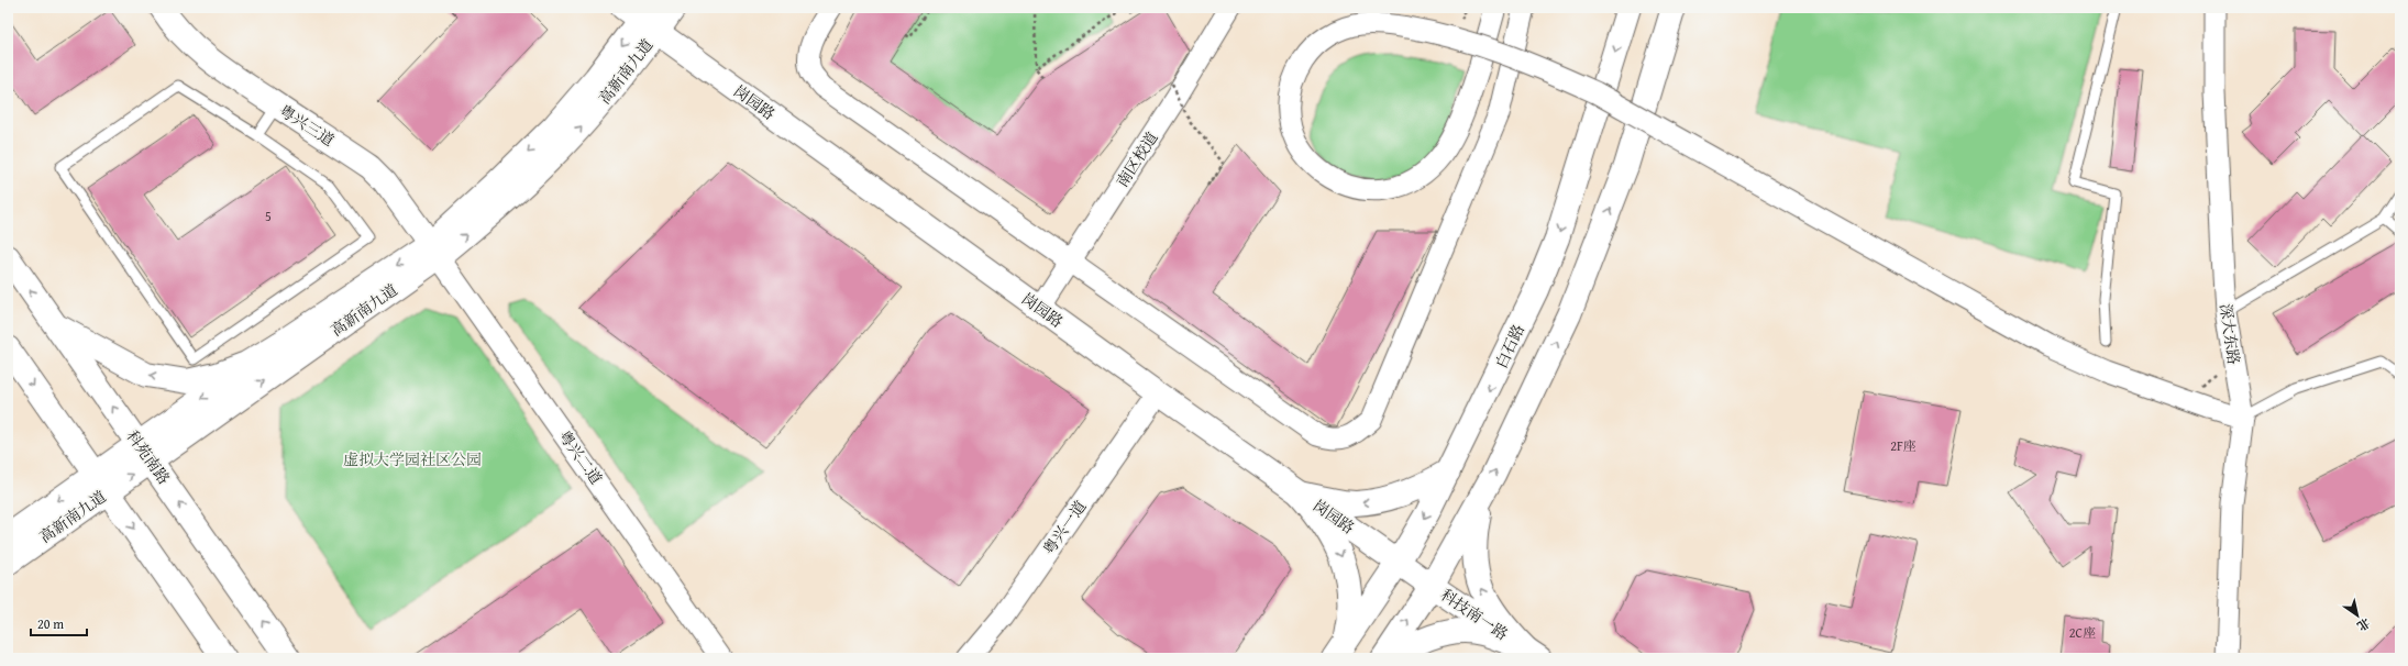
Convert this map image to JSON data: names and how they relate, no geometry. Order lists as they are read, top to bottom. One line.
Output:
{"streets":{"main road":["高新南九道","岗园路","粤兴三道","白石路","科苑南路","科技南一路"],"street":["南区校道","深大东路","粤兴二道","粤兴一道"]},"crossings":[["高新南九道","岗园路"],["高新南九道","粤兴三道"],["高新南九道","科苑南路"],["高新南九道","粤兴二道"],["岗园路","南区校道"],["岗园路","白石路"],["岗园路","粤兴一道"],["岗园路","科技南一路"],["粤兴三道","粤兴二道"]],"parks":["虚拟大学园社区公园"],"house_numbers":["5","2F座","2C座"],"scale_bar":"20 m","north":"bottom right"}
